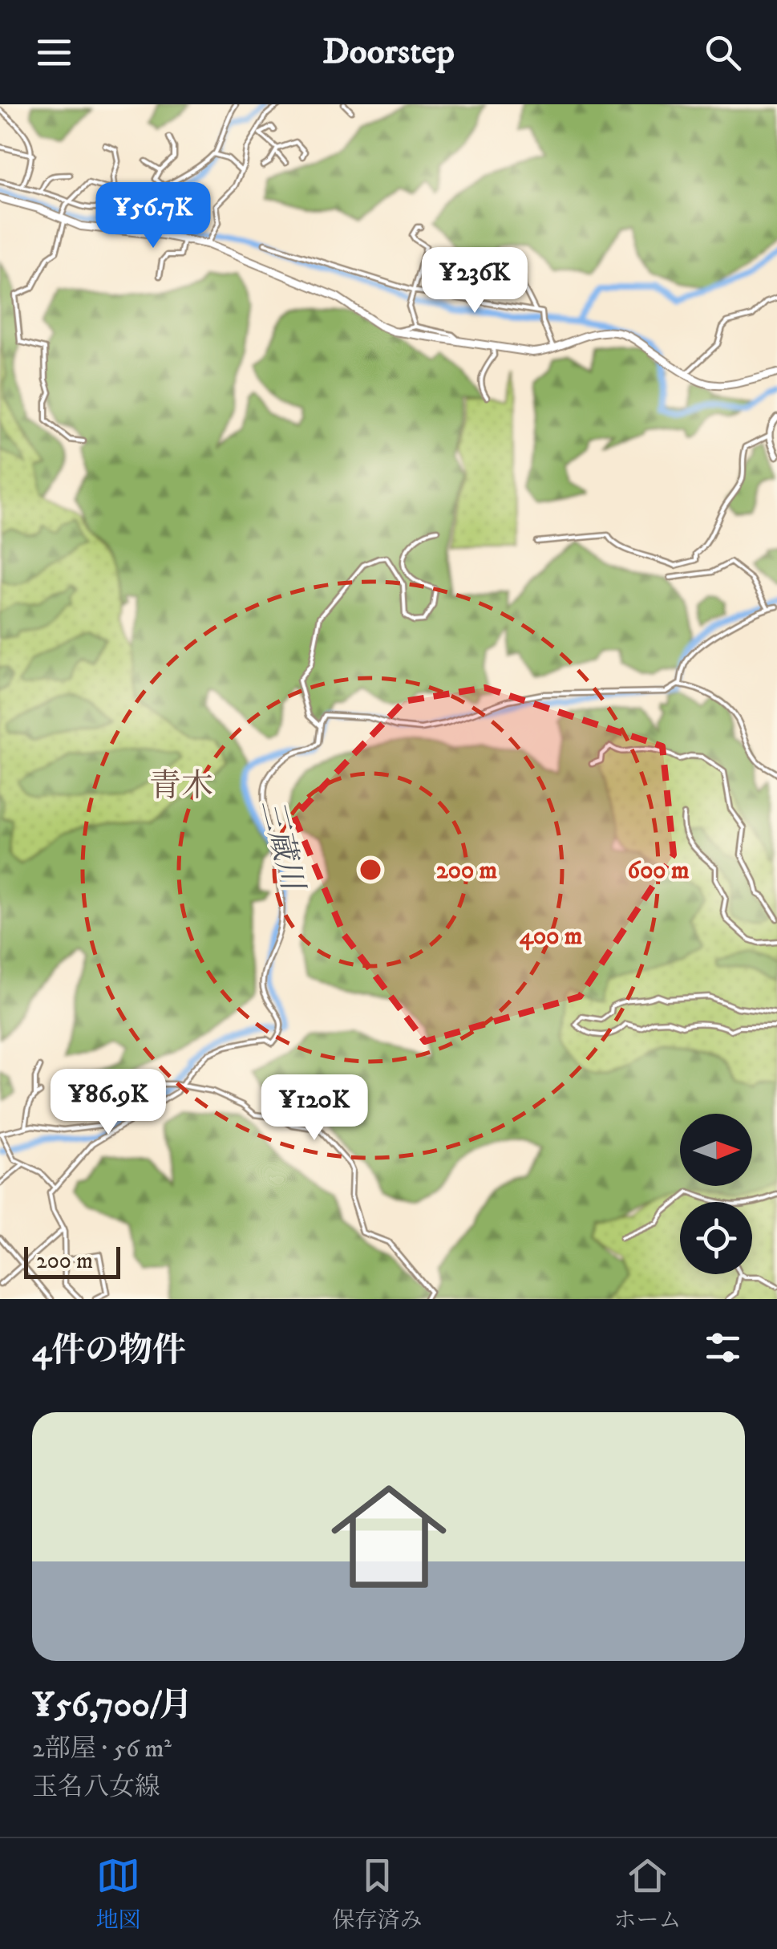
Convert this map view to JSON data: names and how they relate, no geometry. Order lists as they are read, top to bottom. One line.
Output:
{"districts":["青木"],"water":["三蔵川"],"scale_bar":"200 m","north":"right","page":{"header":"Doorstep","price":["¥56.7K","¥236K","¥86.9K","¥120K"],"scale":"200 m","heading":"4件の物件","list":[{"name":"¥56,700/月","note":"2部屋 · 56 m² · 玉名八女線"}],"tabs":["地図","保存済み","ホーム"]},"rings":["200 m","600 m","400 m"]}
